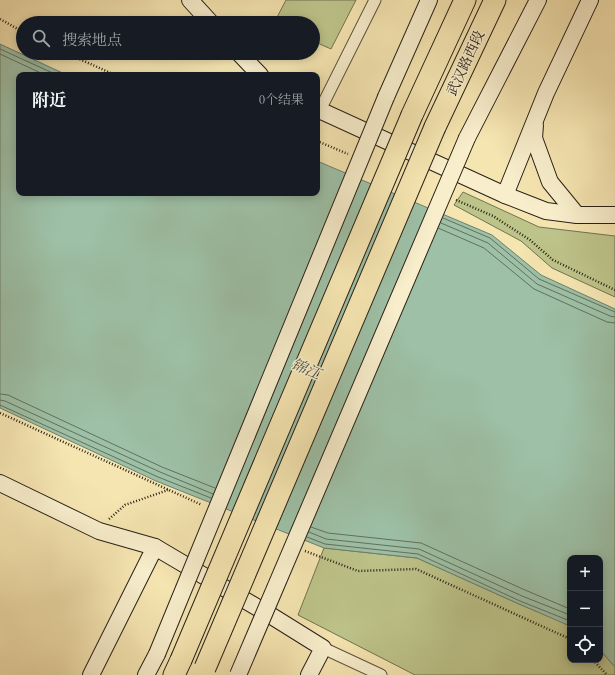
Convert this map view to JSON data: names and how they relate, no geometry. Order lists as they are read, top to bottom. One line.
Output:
{"streets":{"highway":["武汉路西段"]},"water":["锦江"],"page":{"search":"搜索地点","heading":["附近","0个结果"],"map_buttons":["+","−"]}}
